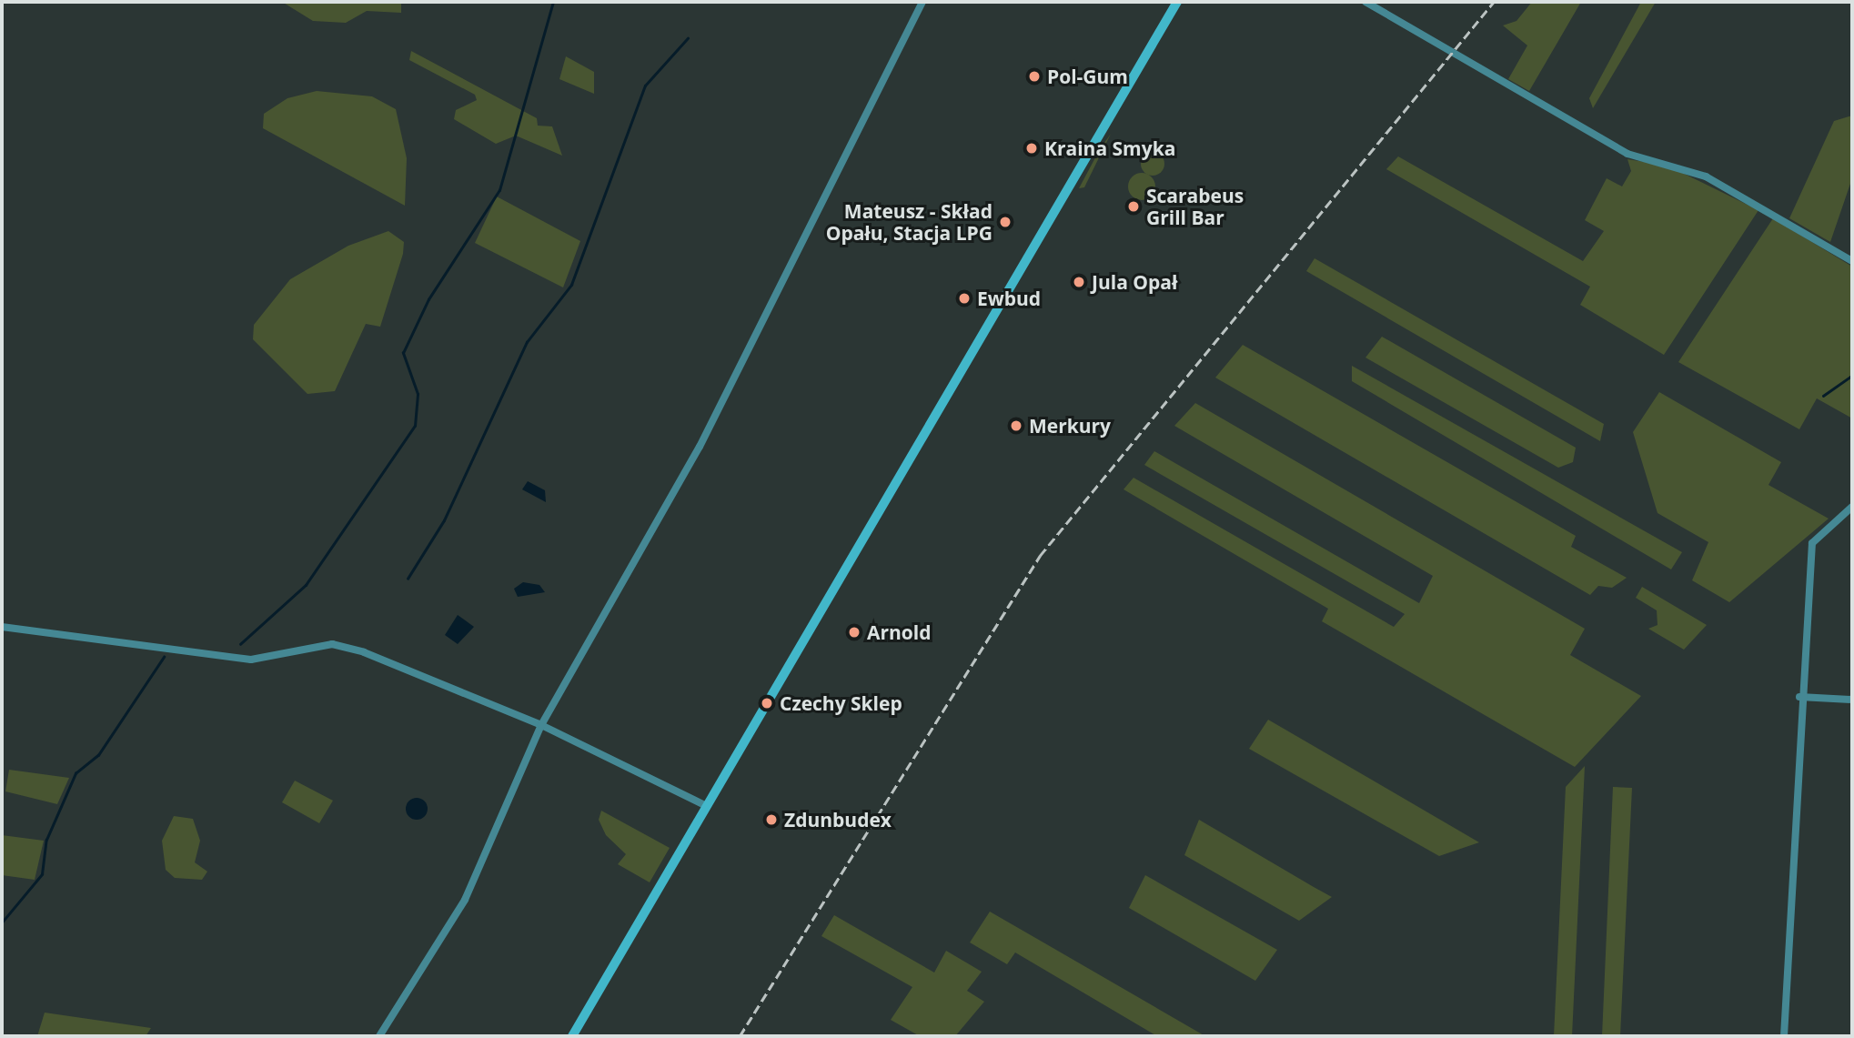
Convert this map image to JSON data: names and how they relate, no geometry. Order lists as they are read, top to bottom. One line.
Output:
{"places":["Pol-Gum","Kraina Smyka","Scarabeus Grill Bar","Mateusz - Skład Opału, Stacja LPG","Jula Opał","Ewbud","Merkury","Arnold","Czechy Sklep","Zdunbudex"]}
